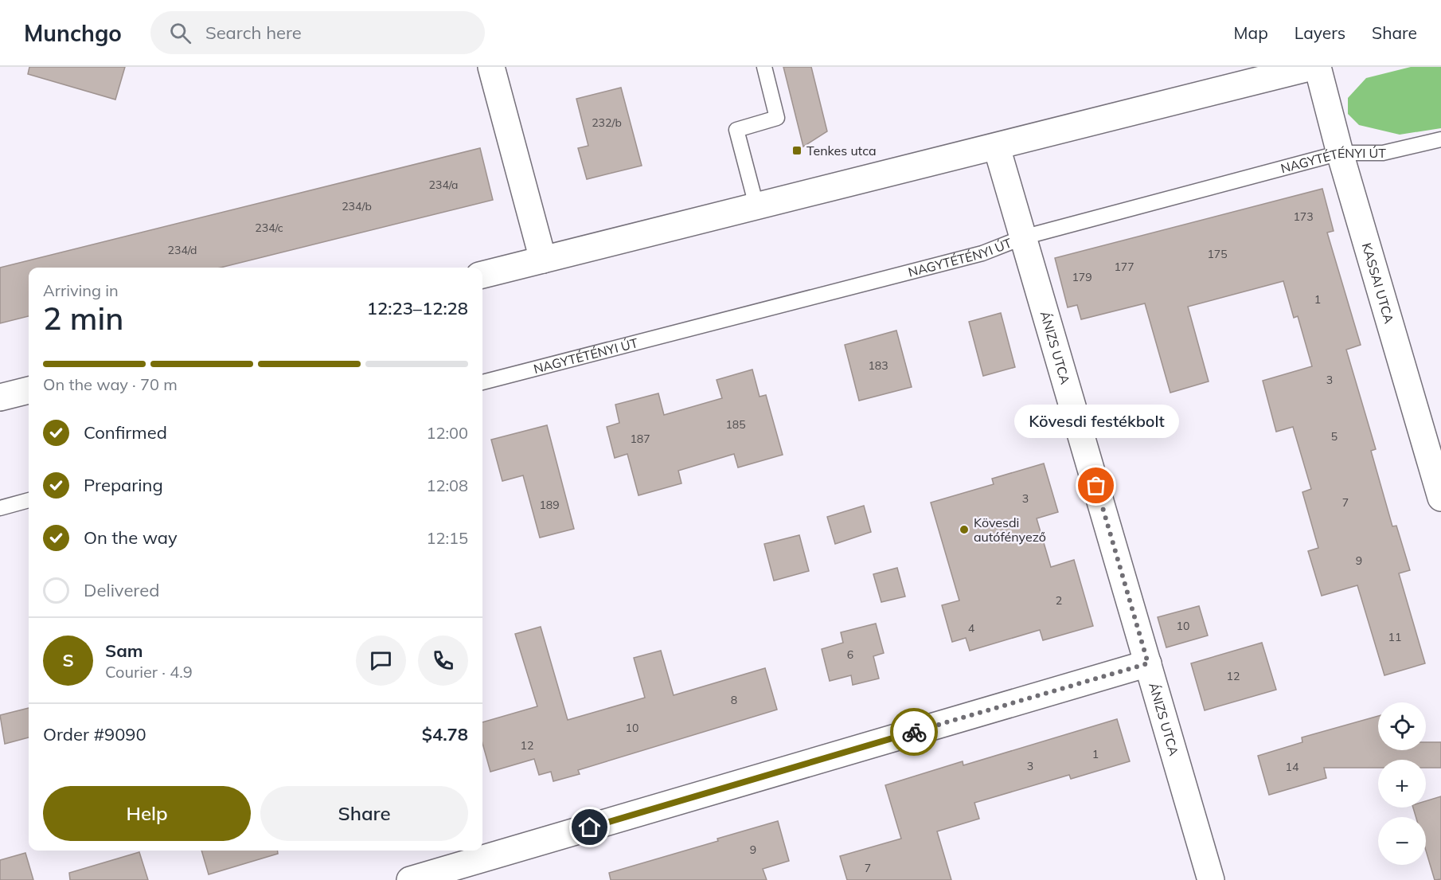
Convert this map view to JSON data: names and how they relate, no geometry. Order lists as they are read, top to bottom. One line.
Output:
{"streets":{"street":["KASSAI UTCA","ÁNIZS UTCA"],"lane":["NAGYTÉTÉNYI ÚT"]},"crossings":[["NAGYTÉTÉNYI ÚT","KASSAI UTCA"],["NAGYTÉTÉNYI ÚT","ÁNIZS UTCA"]],"places":{"transit":["Tenkes utca"],"other":["Kövesdi festékbolt","Kövesdi autófényező"]},"house_numbers":["232/b","234/a","234/b","173","234/c","234/d","175","177","179","1","183","3","185","5","187","3","7","189","9","2","10","4","11","6","12","8","10","12","1","3","14","9","7"],"page":{"header":"Munchgo","search":"Search here","nav":["Map","Layers","Share"],"heading":["2 min","Arriving in","12:23–12:28"],"panel":["Sam","Courier · 4.9","Order #9090","$4.78"],"bar":"On the way · 70 m","bubble":"Kövesdi festékbolt","list":[["Confirmed","12:00"],["Preparing","12:08"],["On the way","12:15"],"Delivered"],"round":"S","map_buttons":["+","−"],"buttons":["Help","Share"]}}
